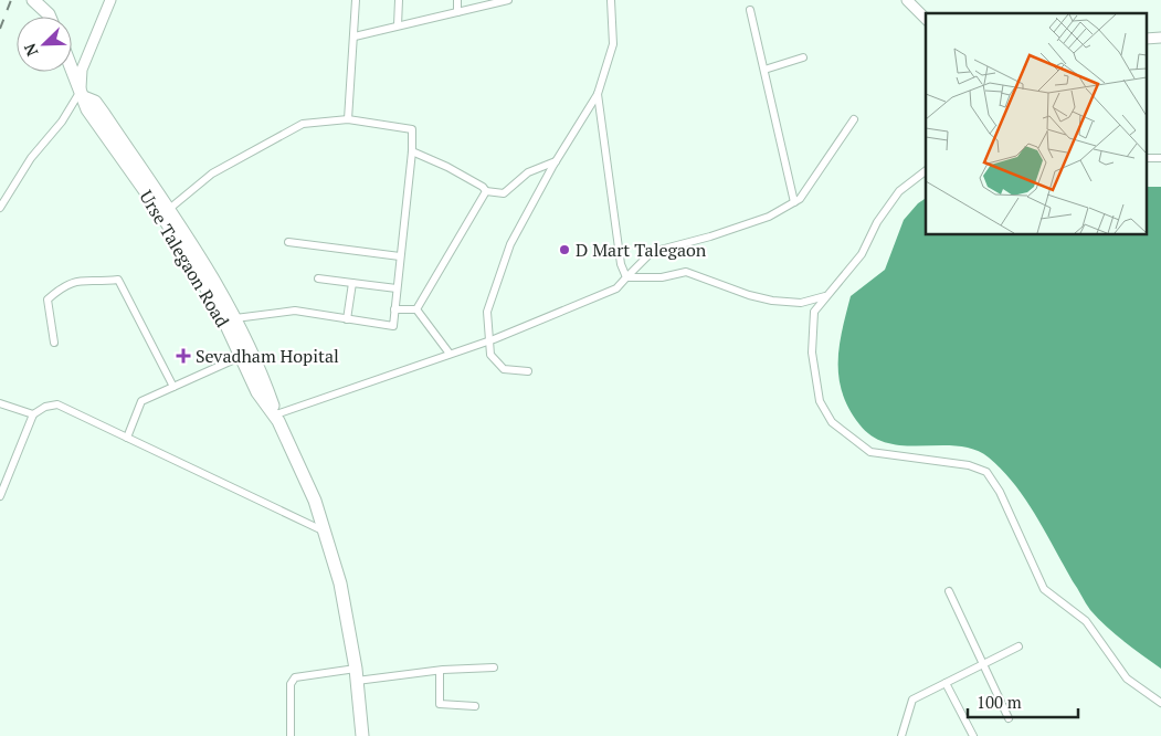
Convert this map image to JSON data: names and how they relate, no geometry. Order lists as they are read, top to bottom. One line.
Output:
{"streets":{"highway":["Urse Talegaon Road"]},"places":{"other":["D Mart Talegaon"],"health":["Sevadham Hopital"]},"scale_bar":"100 m","north":"bottom left"}
